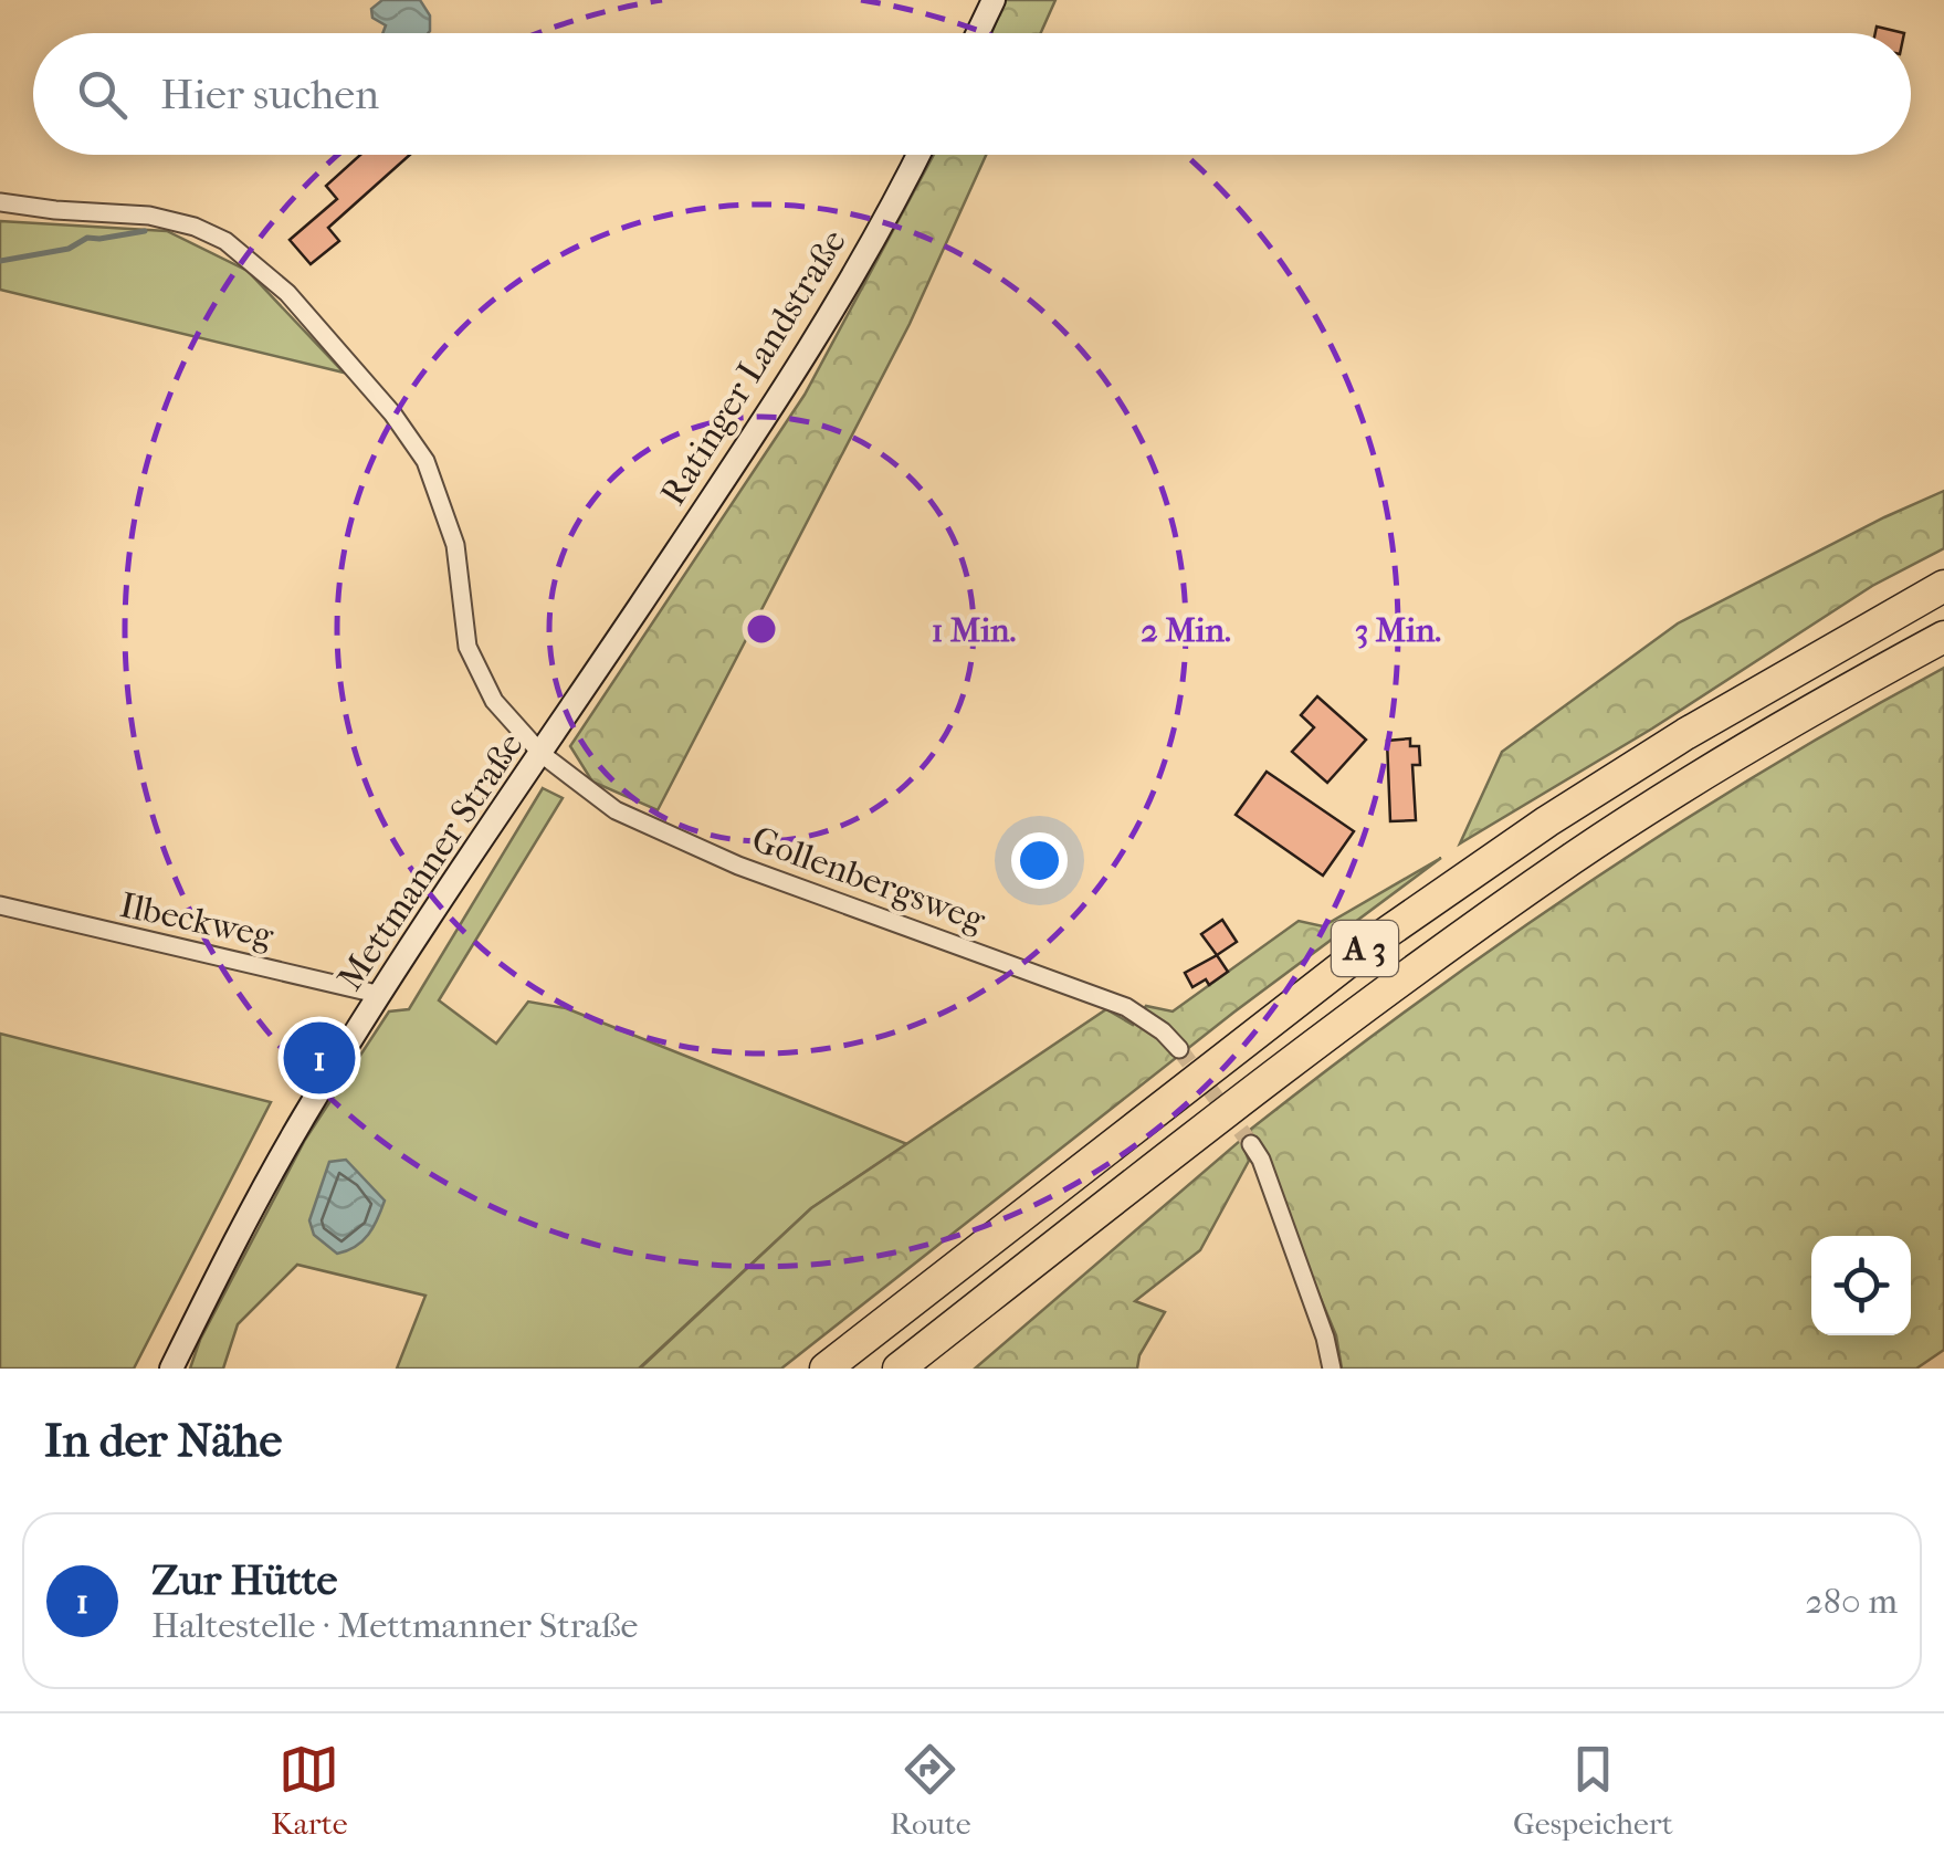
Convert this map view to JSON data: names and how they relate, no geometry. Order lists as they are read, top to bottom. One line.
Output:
{"streets":{"highway":["A 3"],"main road":["Ratinger Landstraße","Mettmanner Straße"],"street":["Gollenbergsweg","Ilbeckweg"]},"crossings":[["Ratinger Landstraße","Mettmanner Straße"],["Mettmanner Straße","Gollenbergsweg"],["Mettmanner Straße","Ilbeckweg"]],"page":{"search":"Hier suchen","pins":"1","heading":"In der Nähe","list":[{"mark":"1","name":"Zur Hütte","note":"Haltestelle · Mettmanner Straße","value":"280 m"}],"nav":["Karte","Route","Gespeichert"]},"rings":["1 Min.","2 Min.","3 Min."]}
